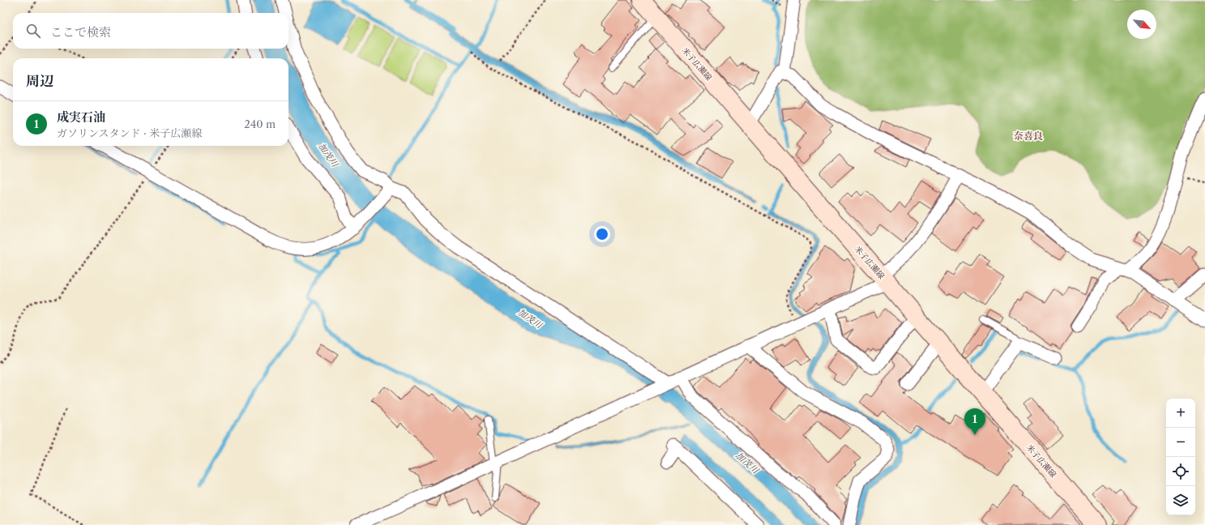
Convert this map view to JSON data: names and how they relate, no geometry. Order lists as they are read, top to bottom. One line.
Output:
{"streets":{"main road":["米子広瀬線"]},"districts":["奈喜良"],"water":["加茂川"],"north":"bottom right","page":{"search":"ここで検索","heading":"周辺","list":[{"mark":"1","name":"成実石油","note":"ガソリンスタンド · 米子広瀬線","value":"240 m"}],"map_buttons":["+","−"],"pins":"1"}}
